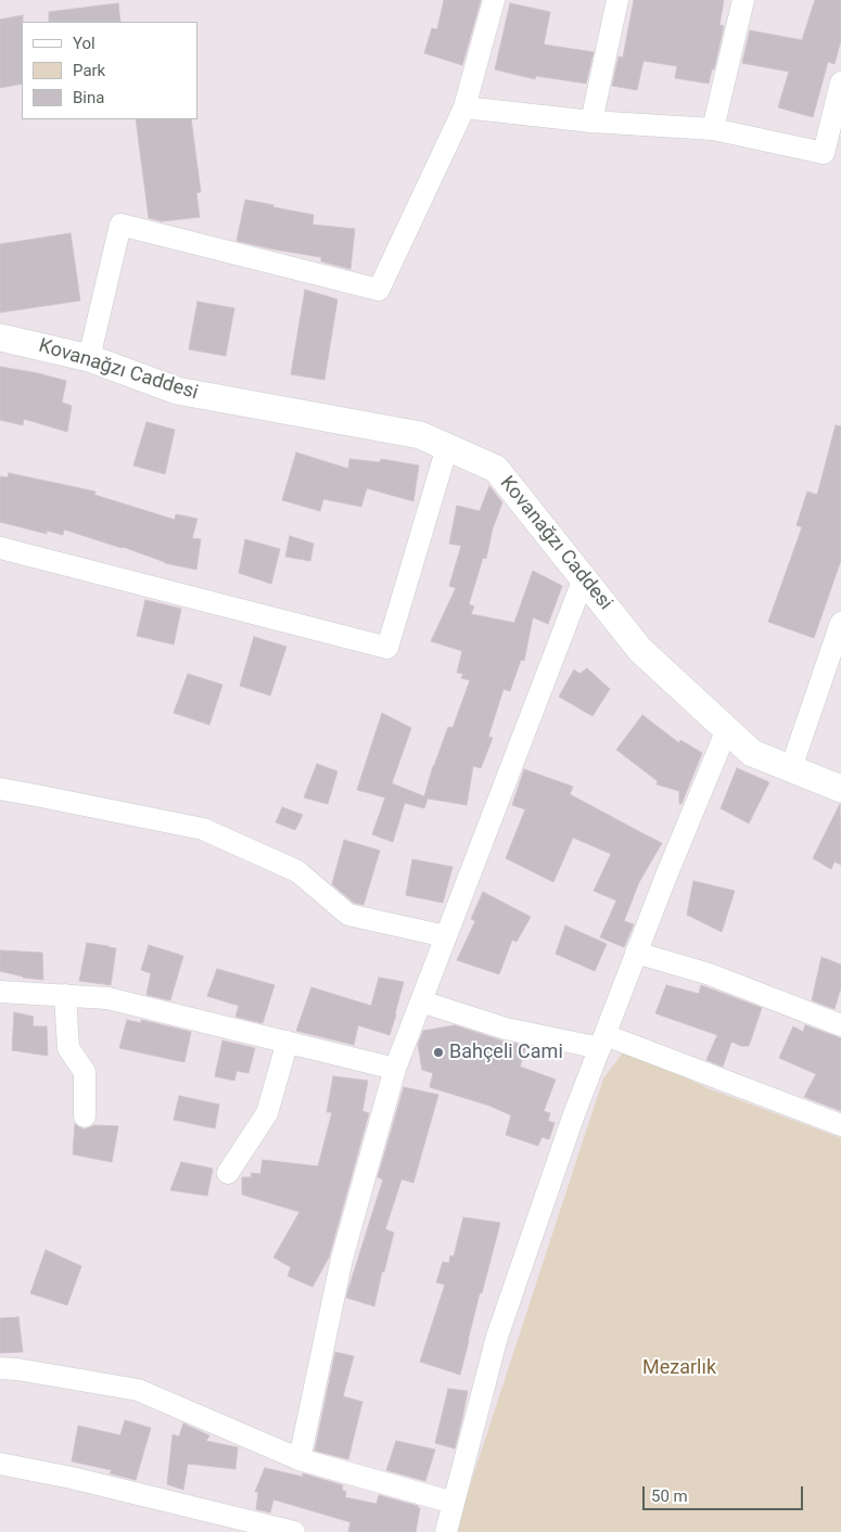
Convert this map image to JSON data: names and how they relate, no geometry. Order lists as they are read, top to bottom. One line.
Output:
{"streets":{"street":["Kovanağzı Caddesi"]},"parks":["Mezarlık"],"places":["Bahçeli Cami"],"legend":["Yol","Park","Bina"],"scale_bar":"50 m"}
